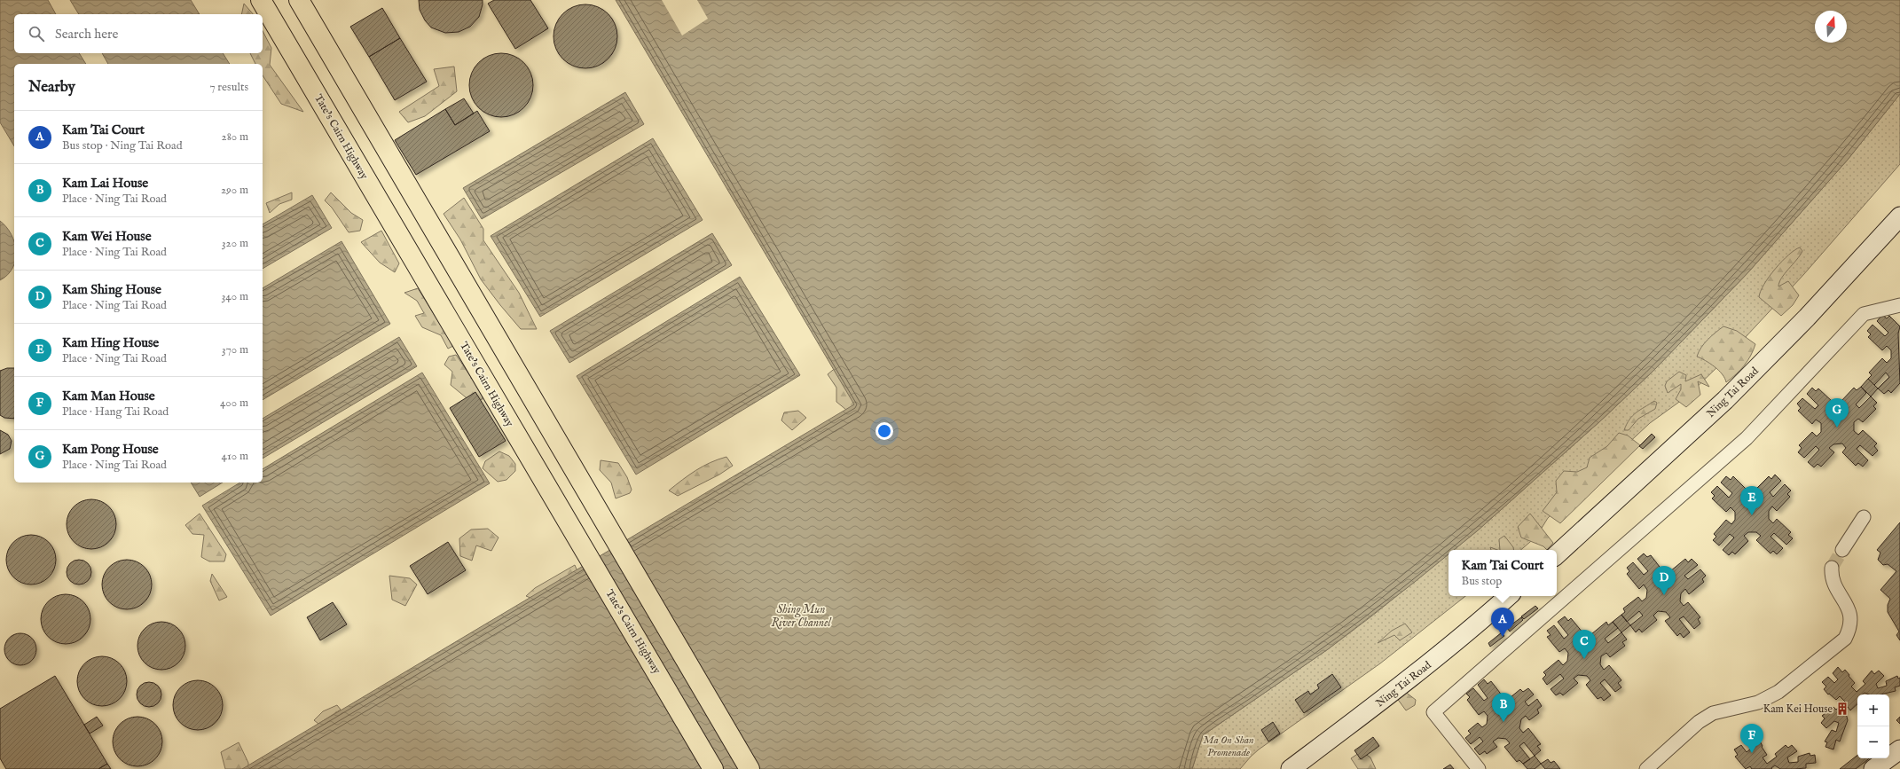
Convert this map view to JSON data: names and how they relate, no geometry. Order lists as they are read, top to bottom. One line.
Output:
{"streets":{"highway":["Tate's Cairn Highway"],"street":["Ning Tai Road"]},"water":["Shing Mun River Channel"],"parks":["Ma On Shan Promenade"],"places":{"building":["Kam Kei House"]},"north":"top","page":{"search":"Search here","heading":["Nearby","7 results"],"list":[{"mark":"A","name":"Kam Tai Court","note":"Bus stop · Ning Tai Road","value":"280 m"},{"mark":"B","name":"Kam Lai House","note":"Place · Ning Tai Road","value":"290 m"},{"mark":"C","name":"Kam Wei House","note":"Place · Ning Tai Road","value":"320 m"},{"mark":"D","name":"Kam Shing House","note":"Place · Ning Tai Road","value":"340 m"},{"mark":"E","name":"Kam Hing House","note":"Place · Ning Tai Road","value":"370 m"},{"mark":"F","name":"Kam Man House","note":"Place · Hang Tai Road","value":"400 m"},{"mark":"G","name":"Kam Pong House","note":"Place · Ning Tai Road","value":"410 m"}],"pins":["G","E","D","A","C","B","F"],"popup":["Kam Tai Court","Bus stop"],"map_buttons":["+","−"]}}
